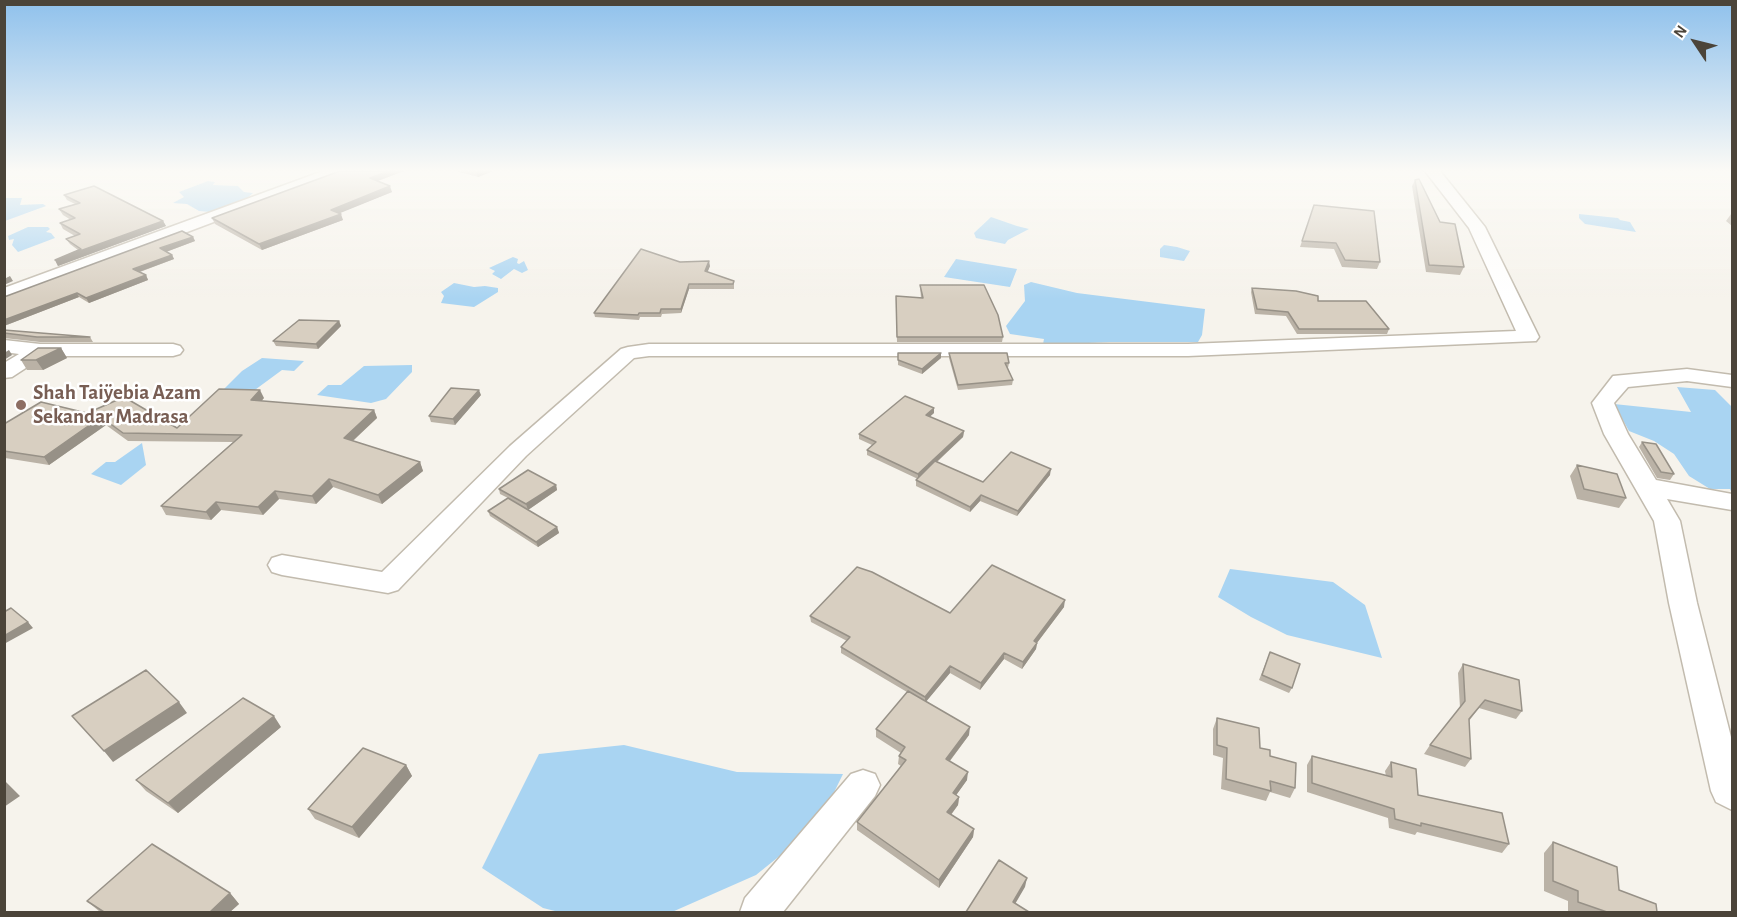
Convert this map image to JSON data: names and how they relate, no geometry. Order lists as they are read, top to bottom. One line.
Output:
{"places":["Shah Taiÿebia Azam Sekandar Madrasa"],"north":"top left"}
